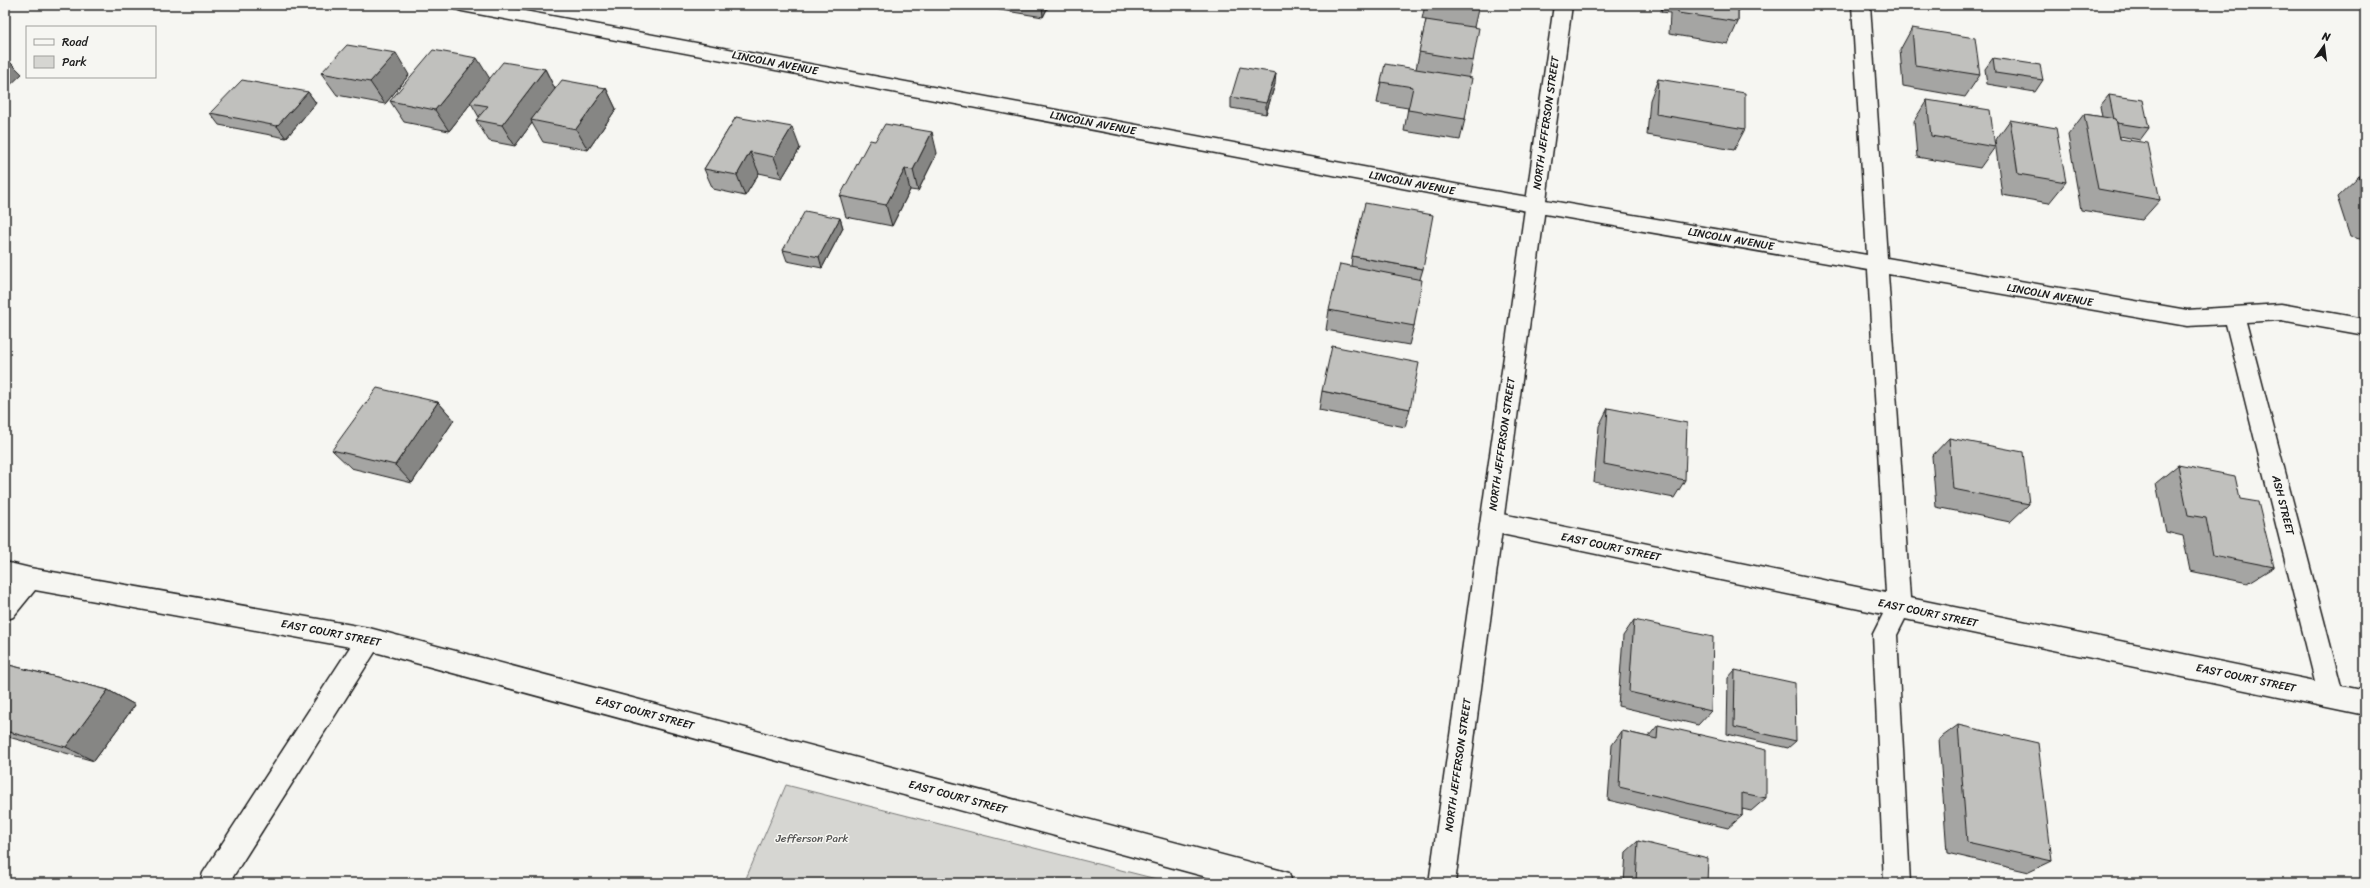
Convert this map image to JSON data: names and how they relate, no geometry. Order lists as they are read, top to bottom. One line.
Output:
{"streets":{"street":["LINCOLN AVENUE","NORTH JEFFERSON STREET","ASH STREET","EAST COURT STREET"]},"crossings":[["LINCOLN AVENUE","NORTH JEFFERSON STREET"],["LINCOLN AVENUE","ASH STREET"],["NORTH JEFFERSON STREET","EAST COURT STREET"],["ASH STREET","EAST COURT STREET"]],"parks":["Jefferson Park"],"legend":["Road","Park"],"north":"top"}
